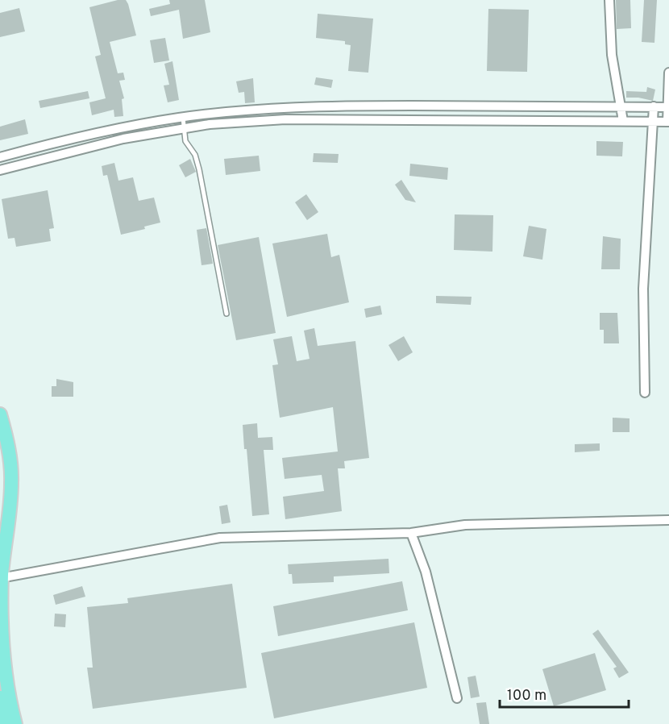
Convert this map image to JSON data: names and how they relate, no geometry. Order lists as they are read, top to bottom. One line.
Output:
{"scale_bar":"100 m"}
